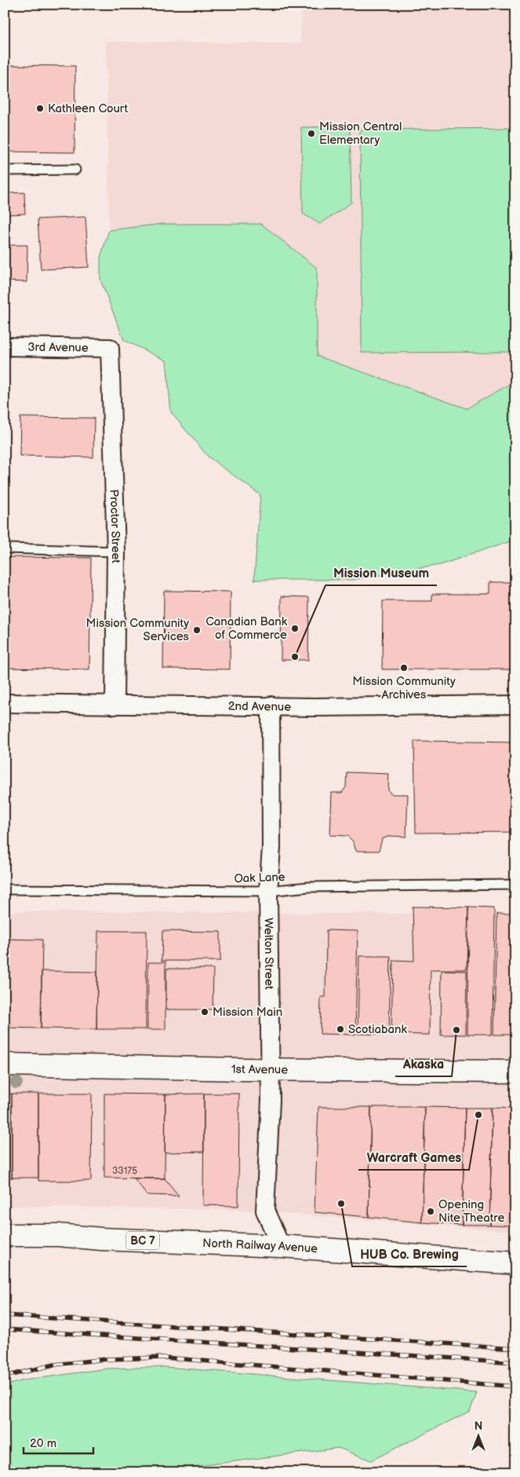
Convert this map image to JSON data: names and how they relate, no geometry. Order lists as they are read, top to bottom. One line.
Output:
{"streets":{"main road":["1st Avenue","BC 7","North Railway Avenue"],"street":["3rd Avenue","Proctor Street","2nd Avenue","Welton Street"],"lane":["Oak Lane"]},"crossings":[["3rd Avenue","Proctor Street"],["Proctor Street","2nd Avenue"],["2nd Avenue","Welton Street"],["Oak Lane","Welton Street"],["Welton Street","1st Avenue"],["Welton Street","North Railway Avenue"]],"places":["Kathleen Court","Mission Central Elementary","Canadian Bank of Commerce","Mission Community Services","Mission Museum","Mission Community Archives","Mission Main","Scotiabank","Akaska","Warcraft Games","HUB Co. Brewing","Opening Nite Theatre"],"house_numbers":["33175"],"scale_bar":"20 m","north":"top"}
